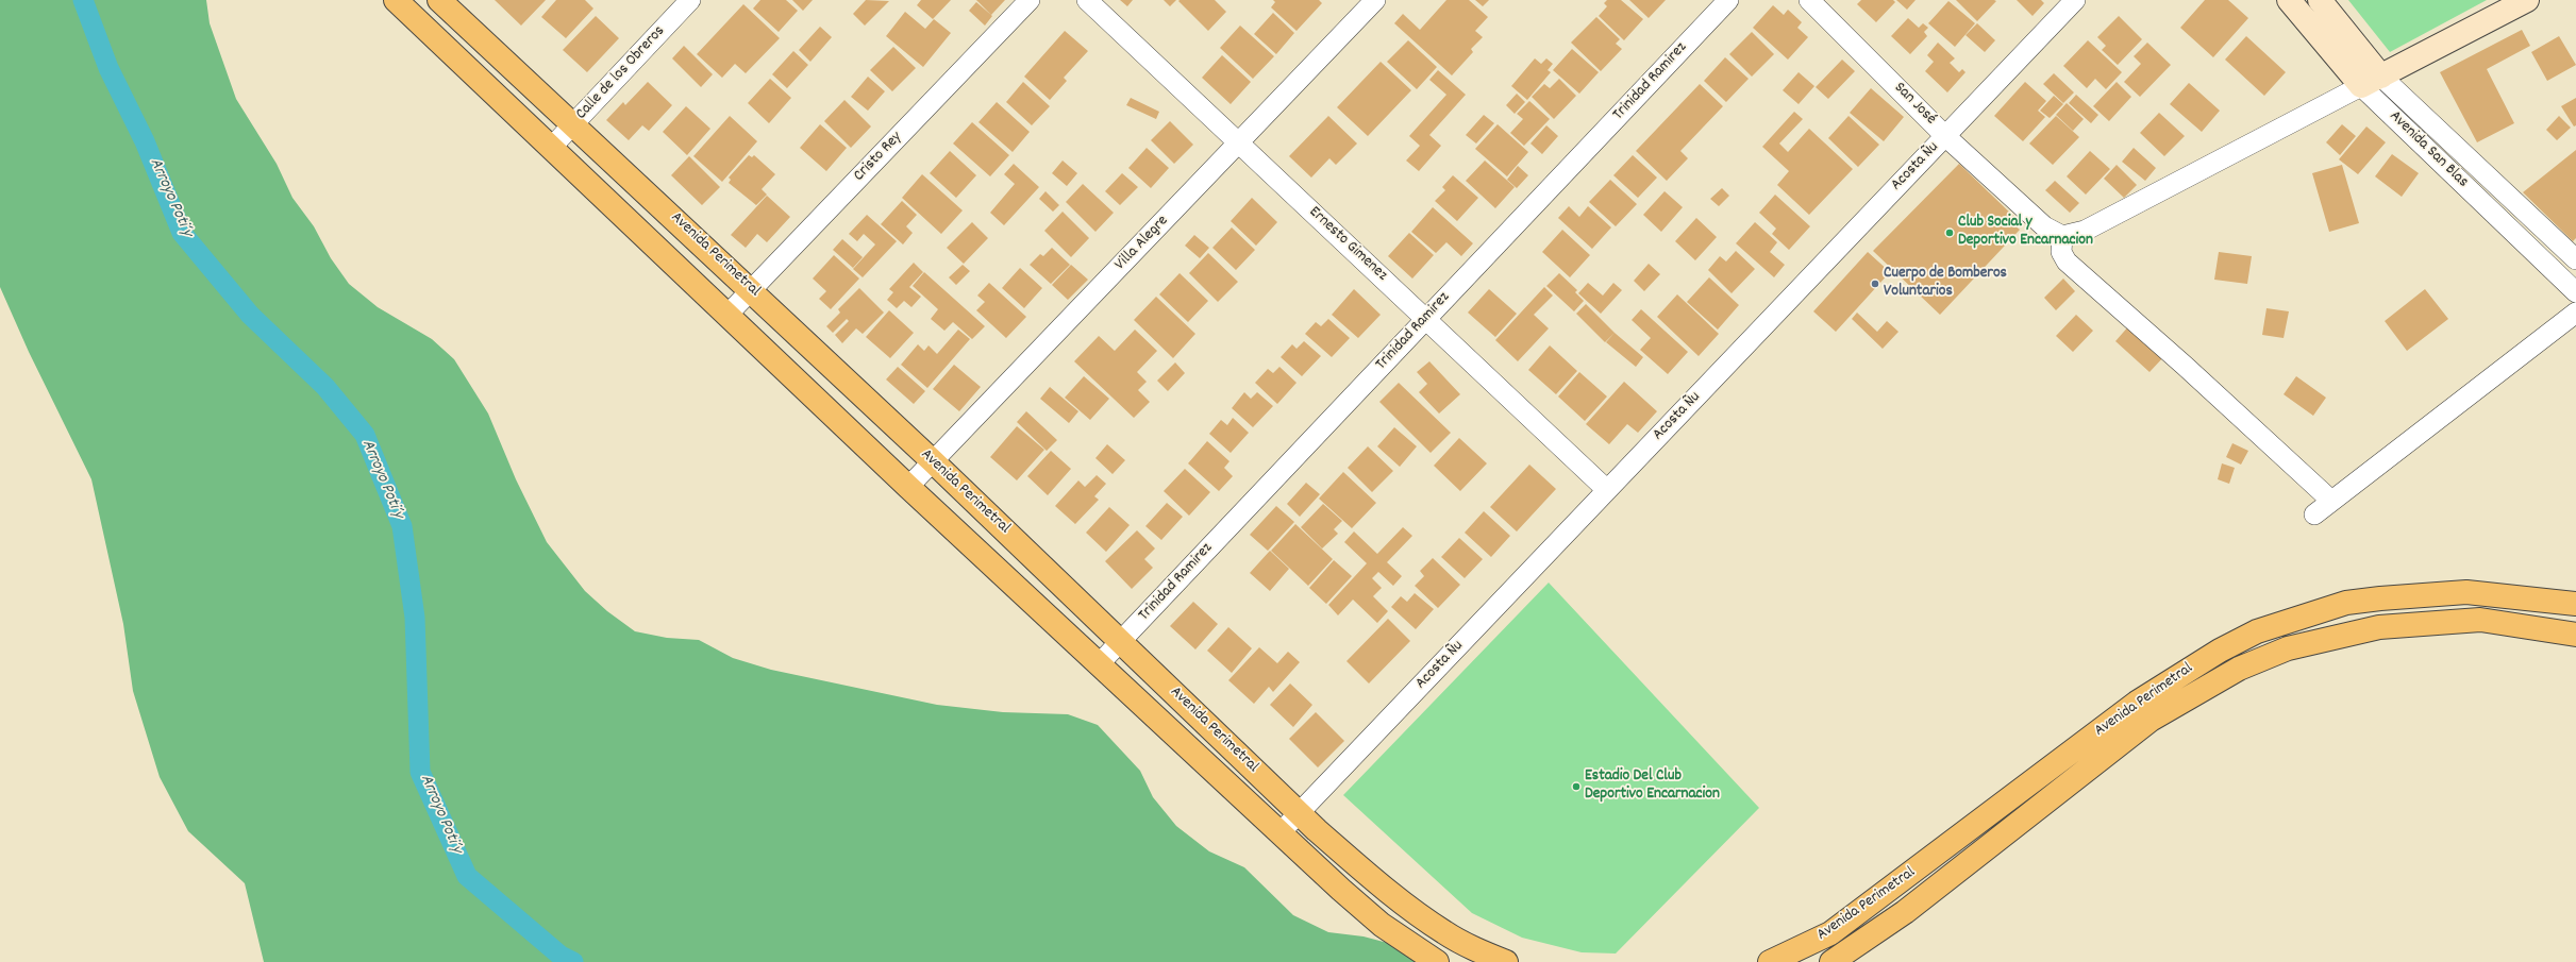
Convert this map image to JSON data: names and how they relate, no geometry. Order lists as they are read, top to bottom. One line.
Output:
{"streets":{"main road":["Avenida Perimetral"],"street":["Calle de los Obreros","Trinidad Ramirez","San José","Avenida San Blas","Cristo Rey","Acosta Ñu","Villa Alegre","Ernesto Gimenez"]},"crossings":[["Calle de los Obreros","Avenida Perimetral"],["Trinidad Ramirez","Ernesto Gimenez"],["Trinidad Ramirez","Avenida Perimetral"],["San José","Acosta Ñu"],["Cristo Rey","Avenida Perimetral"],["Acosta Ñu","Ernesto Gimenez"],["Acosta Ñu","Avenida Perimetral"],["Villa Alegre","Ernesto Gimenez"],["Villa Alegre","Avenida Perimetral"]],"water":["Arroyo Poti´y"],"places":["Club Social y Deportivo Encarnacion","Cuerpo de Bomberos Voluntarios","Estadio Del Club Deportivo Encarnacion"]}
